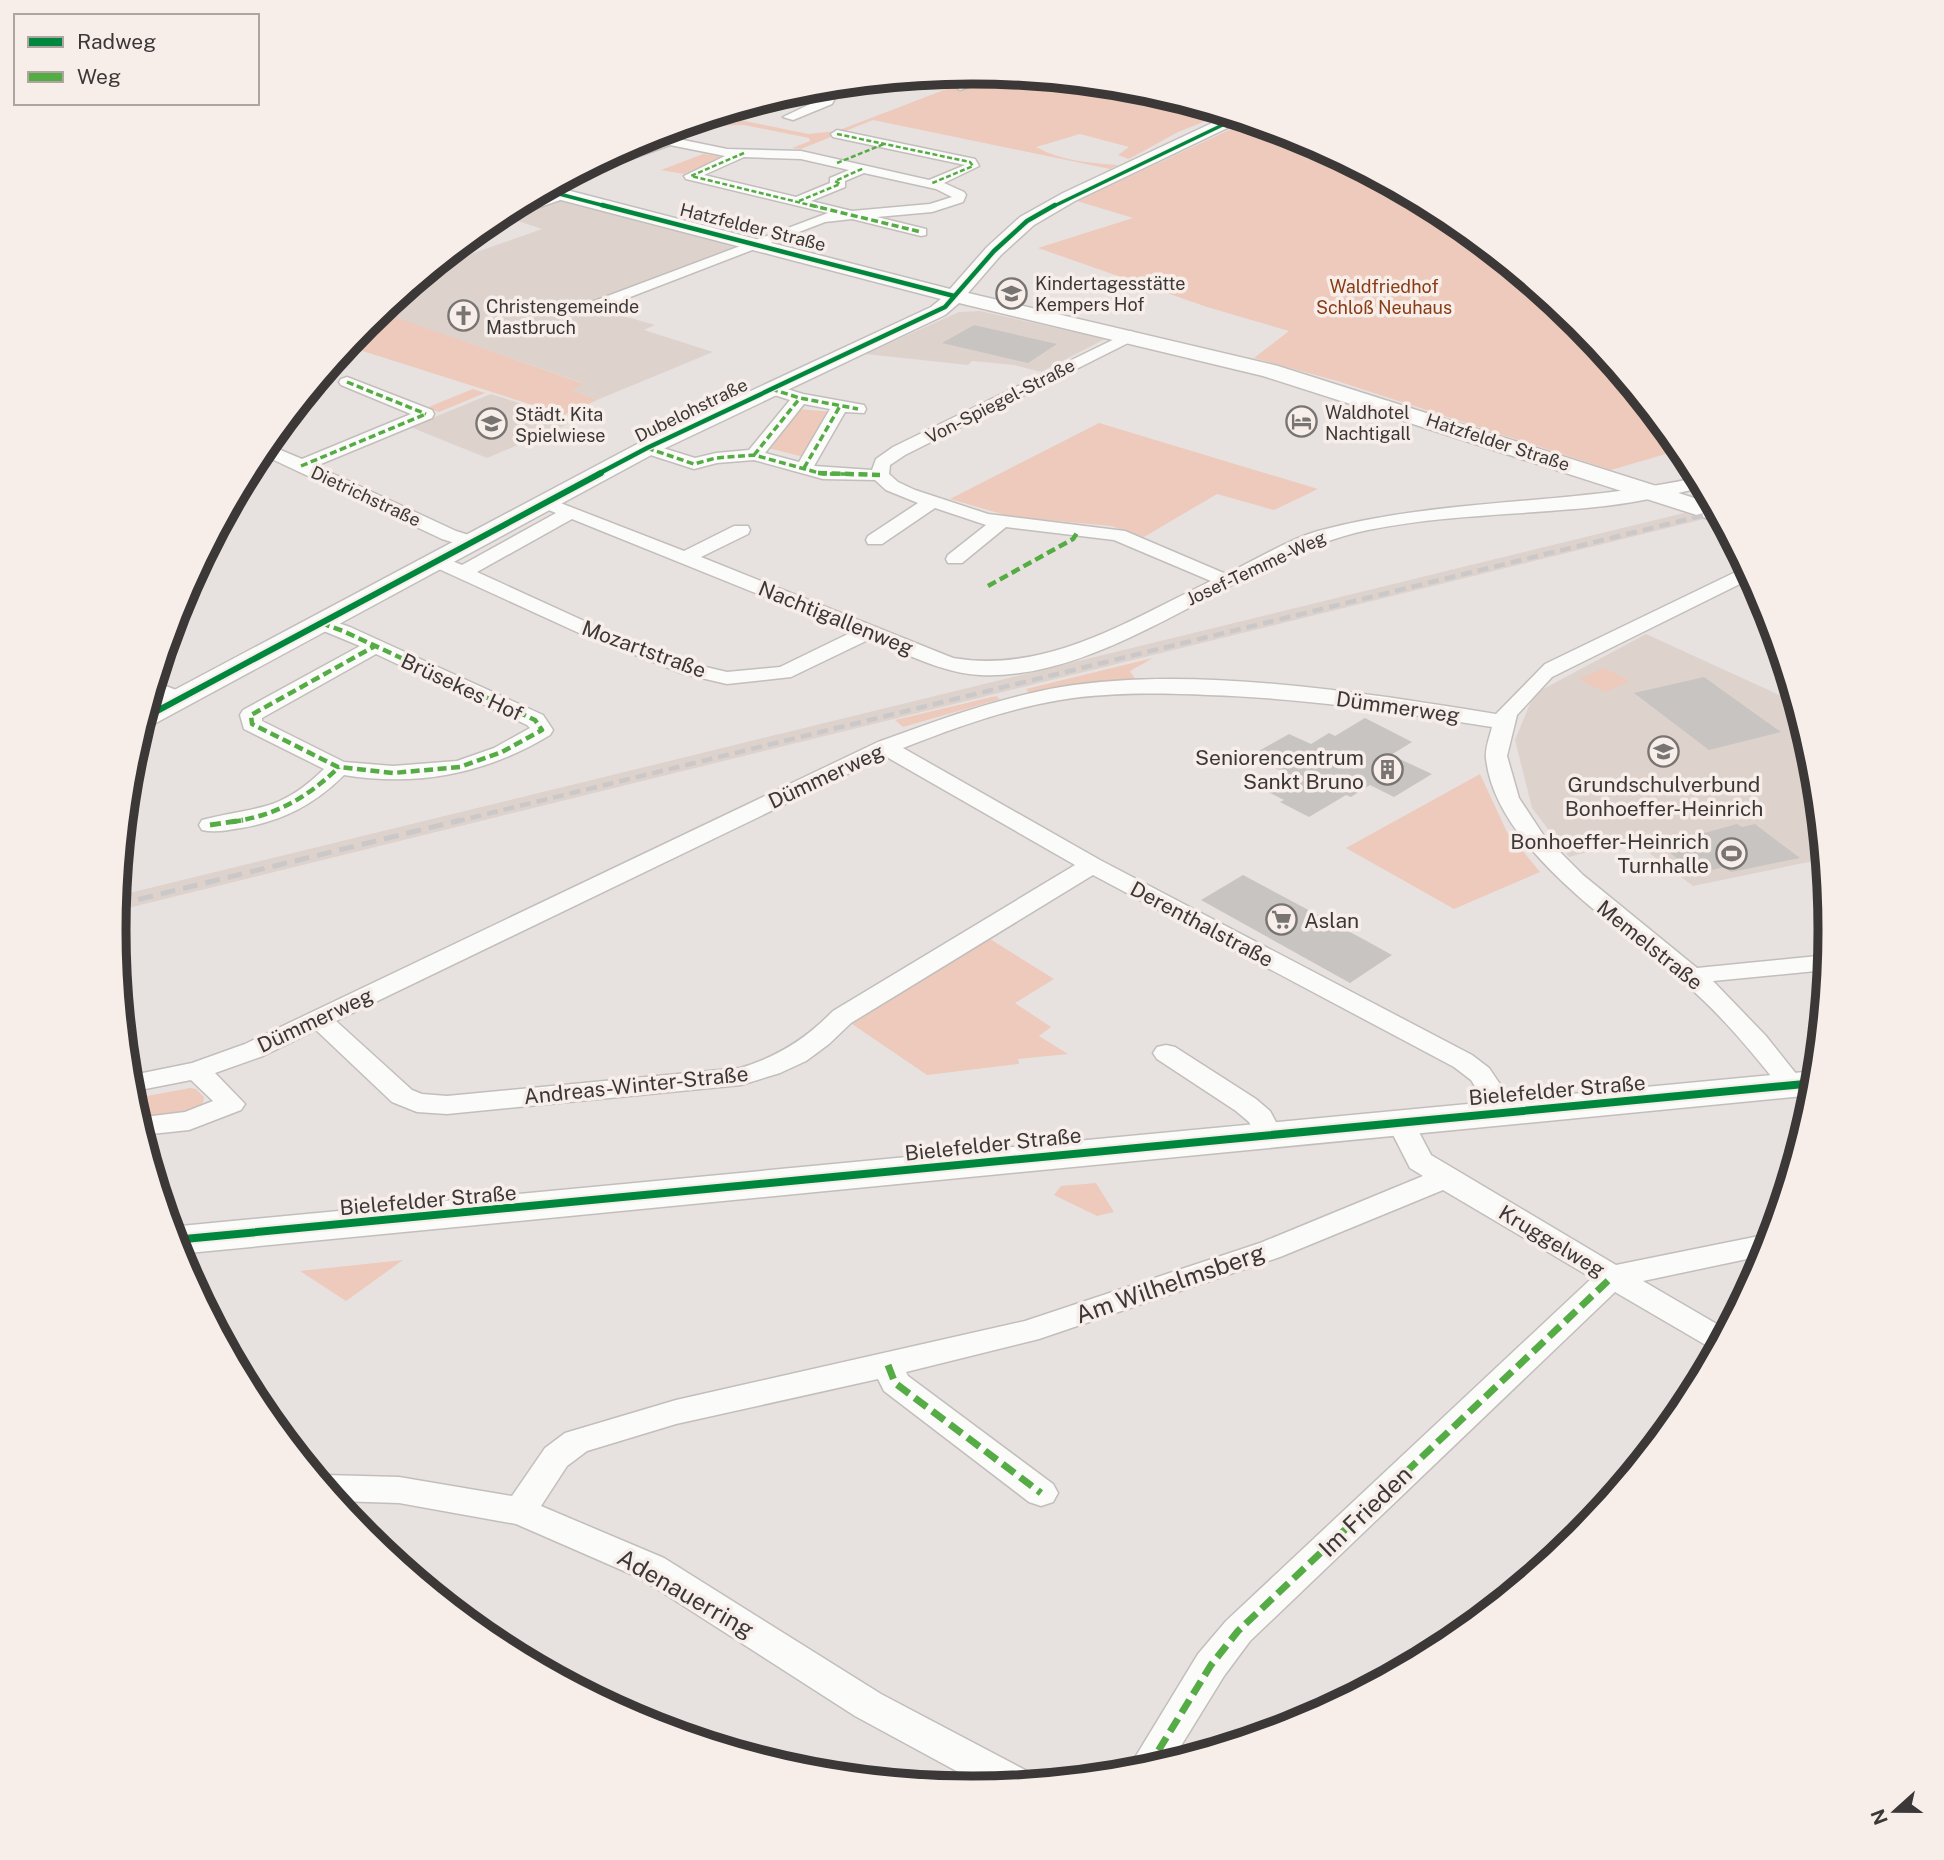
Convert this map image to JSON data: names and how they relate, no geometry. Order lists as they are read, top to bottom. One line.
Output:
{"streets":{"main road":["Hatzfelder Straße","Dubelohstraße","Bielefelder Straße"],"street":["Von-Spiegel-Straße","Dietrichstraße","Josef-Temme-Weg","Nachtigallenweg","Mozartstraße","Brüsekes Hof","Dümmerweg","Derenthalstraße","Memelstraße","Andreas-Winter-Straße","Kruggelweg","Am Wilhelmsberg","Im Frieden","Adenauerring"]},"crossings":[["Hatzfelder Straße","Von-Spiegel-Straße"],["Hatzfelder Straße","Dubelohstraße"],["Hatzfelder Straße","Josef-Temme-Weg"],["Dubelohstraße","Dietrichstraße"],["Dubelohstraße","Nachtigallenweg"],["Dubelohstraße","Mozartstraße"],["Dubelohstraße","Brüsekes Hof"],["Josef-Temme-Weg","Nachtigallenweg"],["Nachtigallenweg","Mozartstraße"],["Dümmerweg","Derenthalstraße"],["Dümmerweg","Memelstraße"],["Dümmerweg","Andreas-Winter-Straße"],["Derenthalstraße","Andreas-Winter-Straße"],["Derenthalstraße","Bielefelder Straße"],["Memelstraße","Bielefelder Straße"],["Bielefelder Straße","Kruggelweg"],["Kruggelweg","Am Wilhelmsberg"],["Kruggelweg","Im Frieden"],["Am Wilhelmsberg","Adenauerring"]],"parks":["Waldfriedhof Schloß Neuhaus"],"places":{"school or university":["Kindertagesstätte Kempers Hof","Städt. Kita Spielwiese","Grundschulverbund Bonhoeffer-Heinrich"],"church":["Christengemeinde Mastbruch"],"hotel":["Waldhotel Nachtigall"],"building":["Seniorencentrum Sankt Bruno"],"sports":["Bonhoeffer-Heinrich Turnhalle"],"supermarket":["Aslan"]},"legend":["Radweg","Weg"],"north":"left"}
